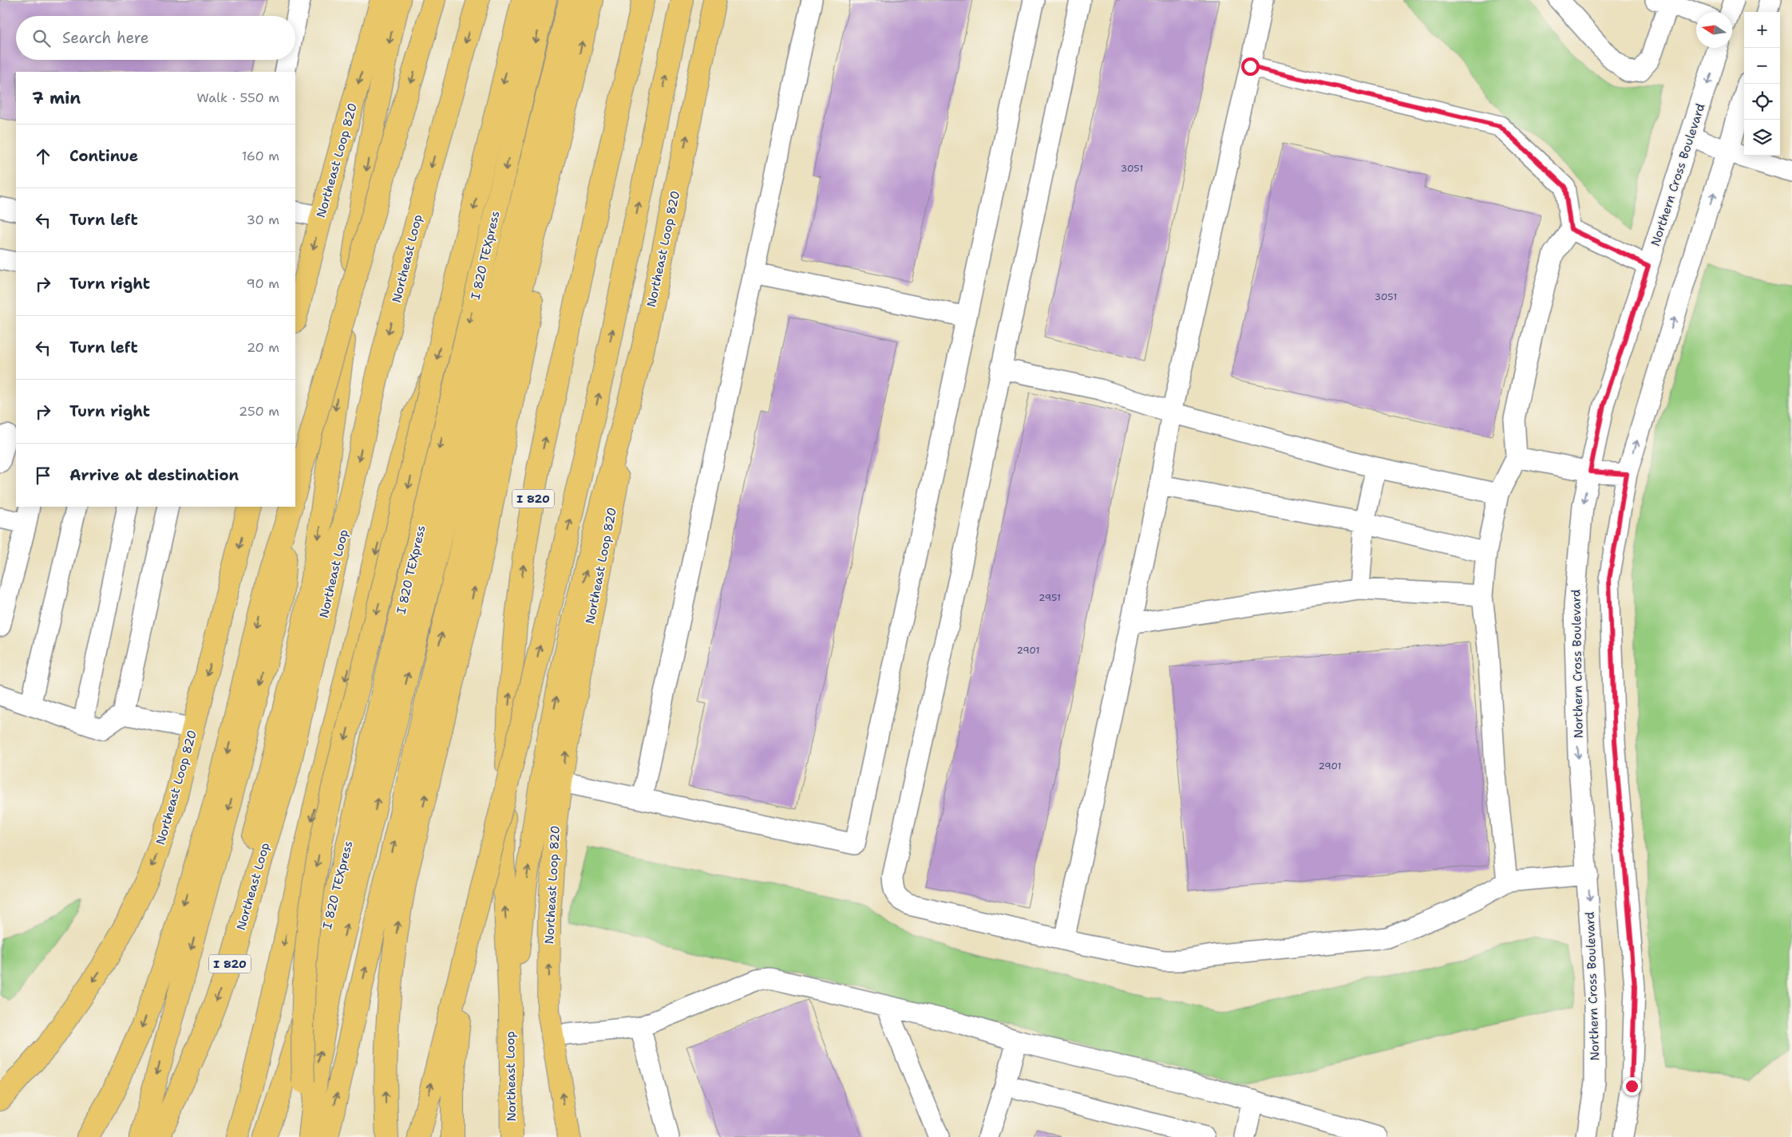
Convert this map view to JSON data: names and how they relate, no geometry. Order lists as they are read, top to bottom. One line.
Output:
{"streets":{"main road":["Northeast Loop 820","I 820 TEXpress","Northeast Loop","I 820"],"street":["Northern Cross Boulevard"]},"house_numbers":["3051","3051","2951","2901","2901"],"north":"left","page":{"map_buttons":["+","−"],"search":"Search here","heading":["7 min","Walk · 550 m"],"list":[["Continue","160 m"],["Turn left","30 m"],["Turn right","90 m"],["Turn left","20 m"],["Turn right","250 m"],"Arrive at destination"]}}
